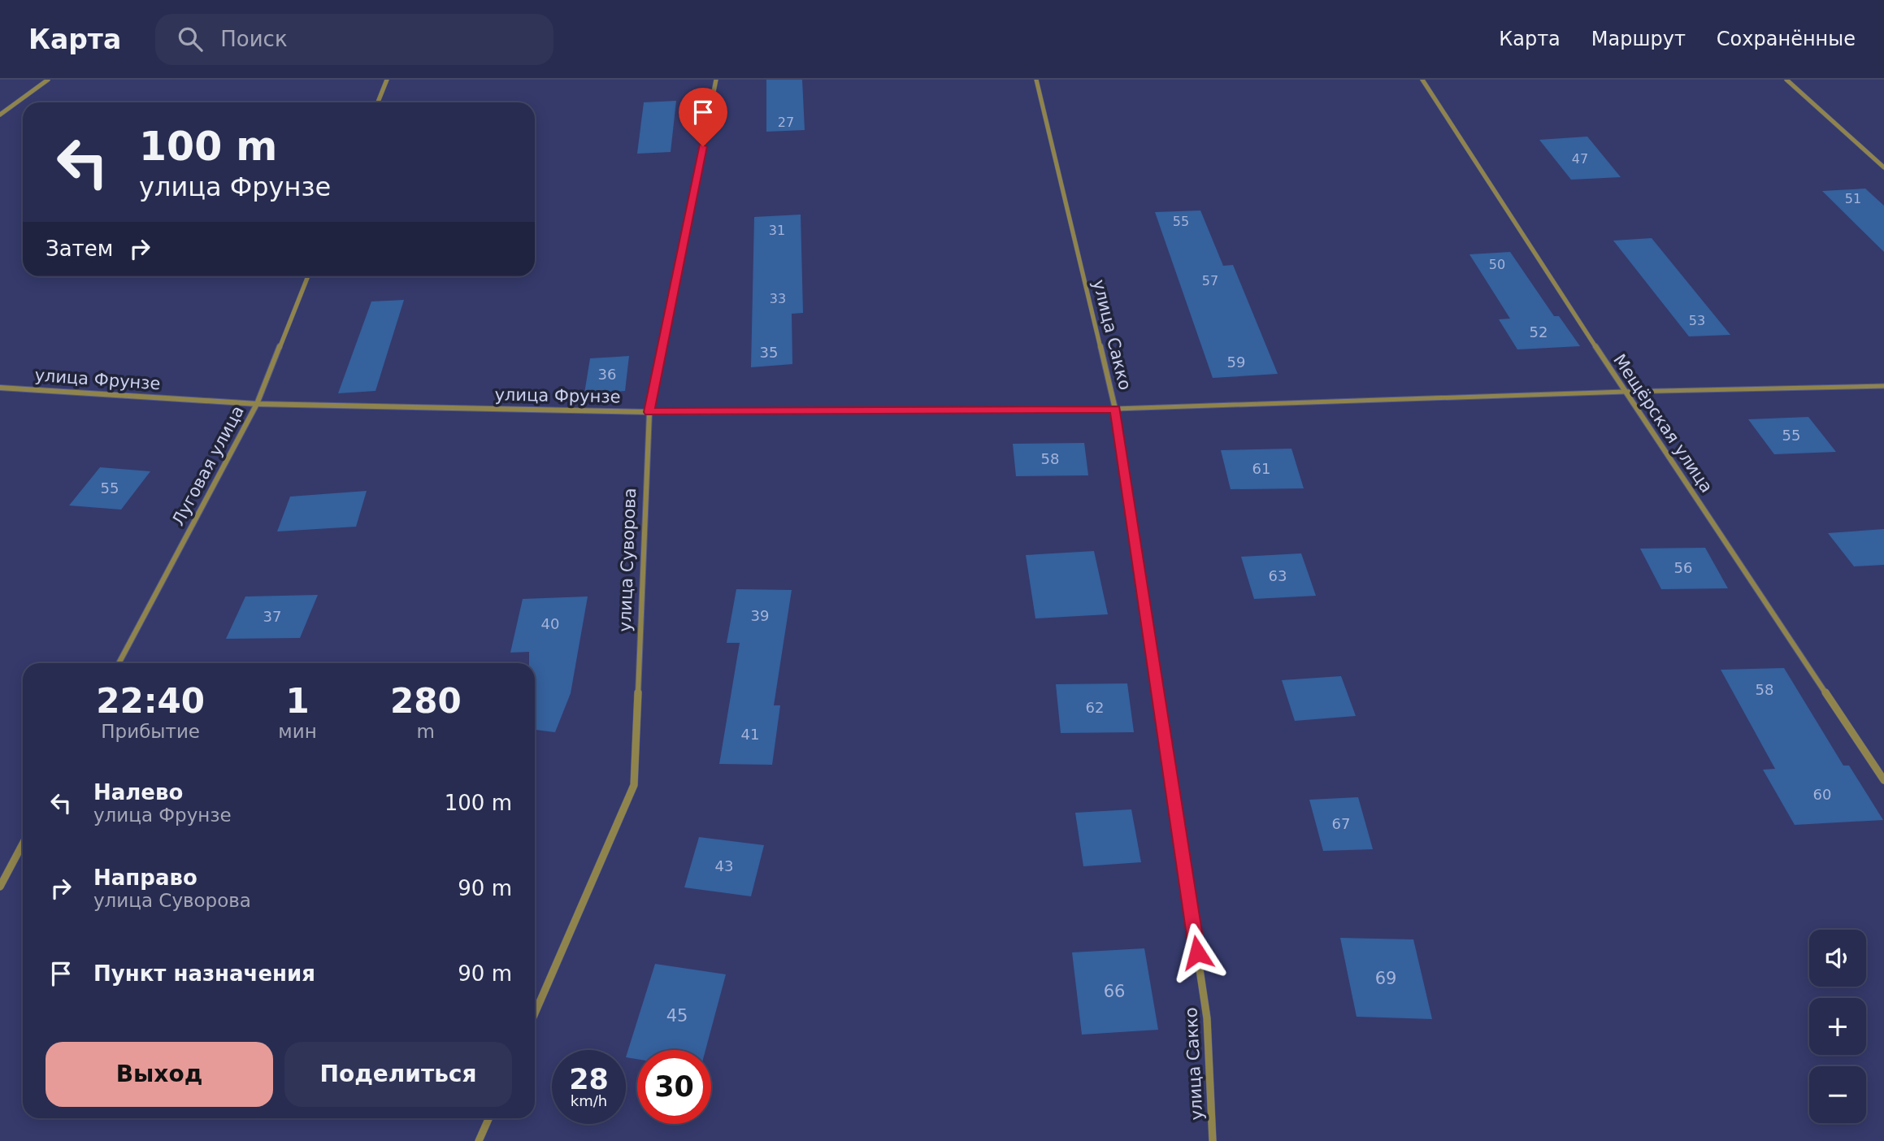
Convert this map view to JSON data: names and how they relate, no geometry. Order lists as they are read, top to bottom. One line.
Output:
{"streets":{"street":["улица Сакко","улица Фрунзе","Мещёрская улица","Луговая улица","улица Суворова"]},"crossings":[["улица Сакко","улица Фрунзе"],["улица Фрунзе","Луговая улица"],["улица Фрунзе","улица Суворова"]],"house_numbers":["27","47","51","55","31","50","57","33","53","52","35","59","36","55","58","61","55","56","63","39","37","40","58","62","41","60","67","43","69","66","45"],"page":{"header":"Карта","search":"Поиск","nav":["Карта","Маршрут","Сохранённые"],"turn":["100 m","улица Фрунзе"],"then":"Затем","eta":["22:40","Прибытие","1","мин","280","m"],"list":[{"name":"Налево","note":"улица Фрунзе","value":"100 m"},{"name":"Направо","note":"улица Суворова","value":"90 m"},{"name":"Пункт назначения","value":"90 m"}],"map_buttons":["+","−"],"buttons":["Выход","Поделиться"],"speed":"28 km/h","limit":"30"}}
